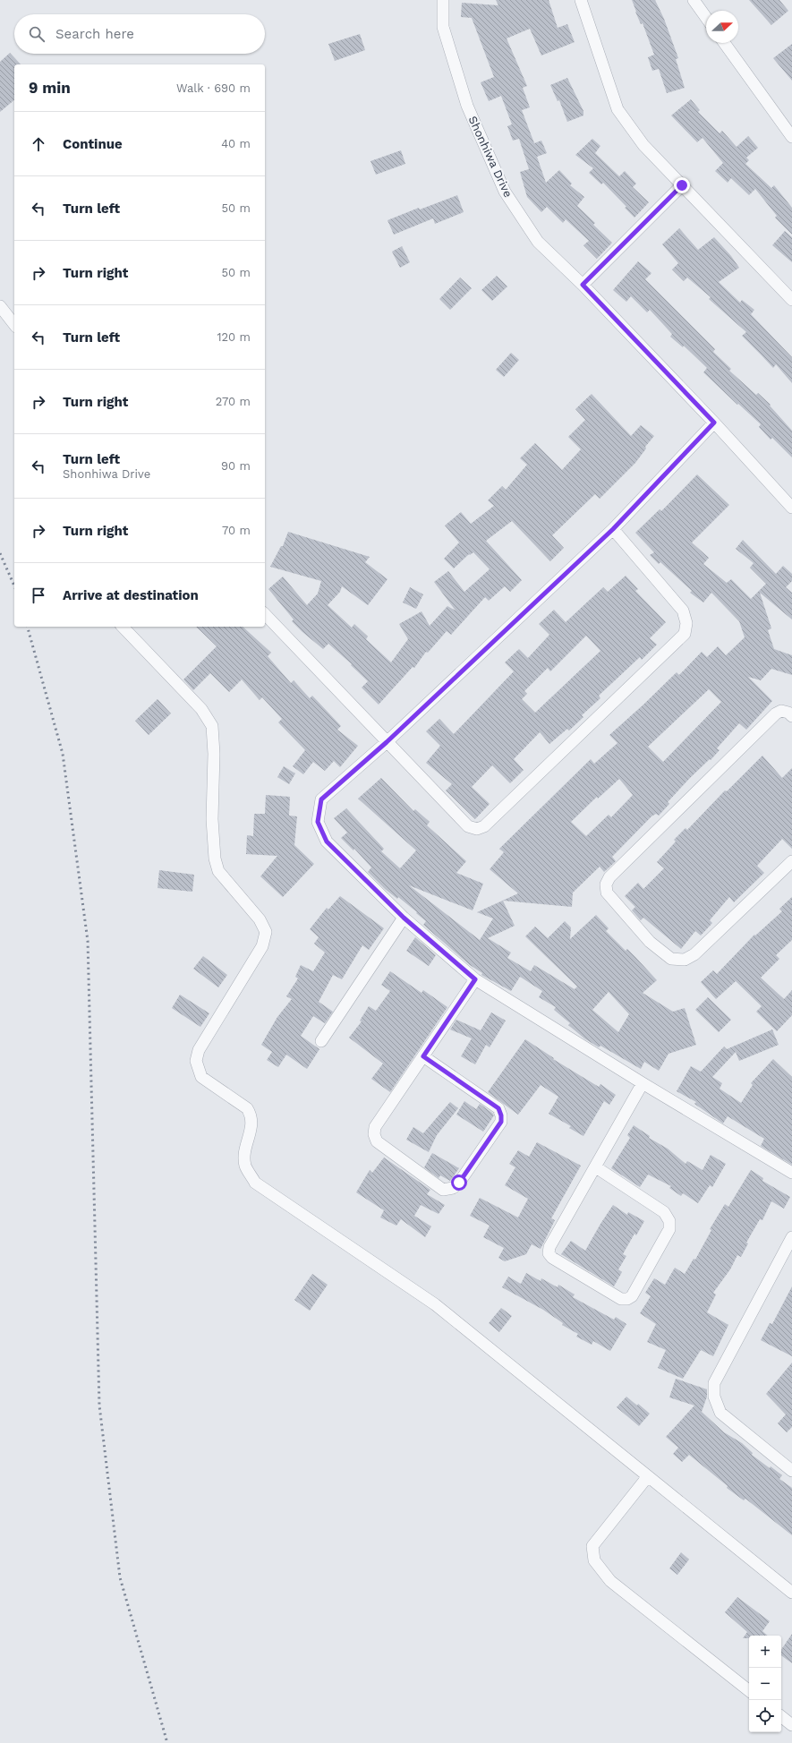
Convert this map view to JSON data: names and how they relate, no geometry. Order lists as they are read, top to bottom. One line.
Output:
{"streets":{"street":["Shonhiwa Drive"]},"north":"right","page":{"search":"Search here","heading":["9 min","Walk · 690 m"],"list":[["Continue","40 m"],["Turn left","50 m"],["Turn right","50 m"],["Turn left","120 m"],["Turn right","270 m"],["Turn left","Shonhiwa Drive","90 m"],["Turn right","70 m"],"Arrive at destination"],"map_buttons":["+","−"]}}
